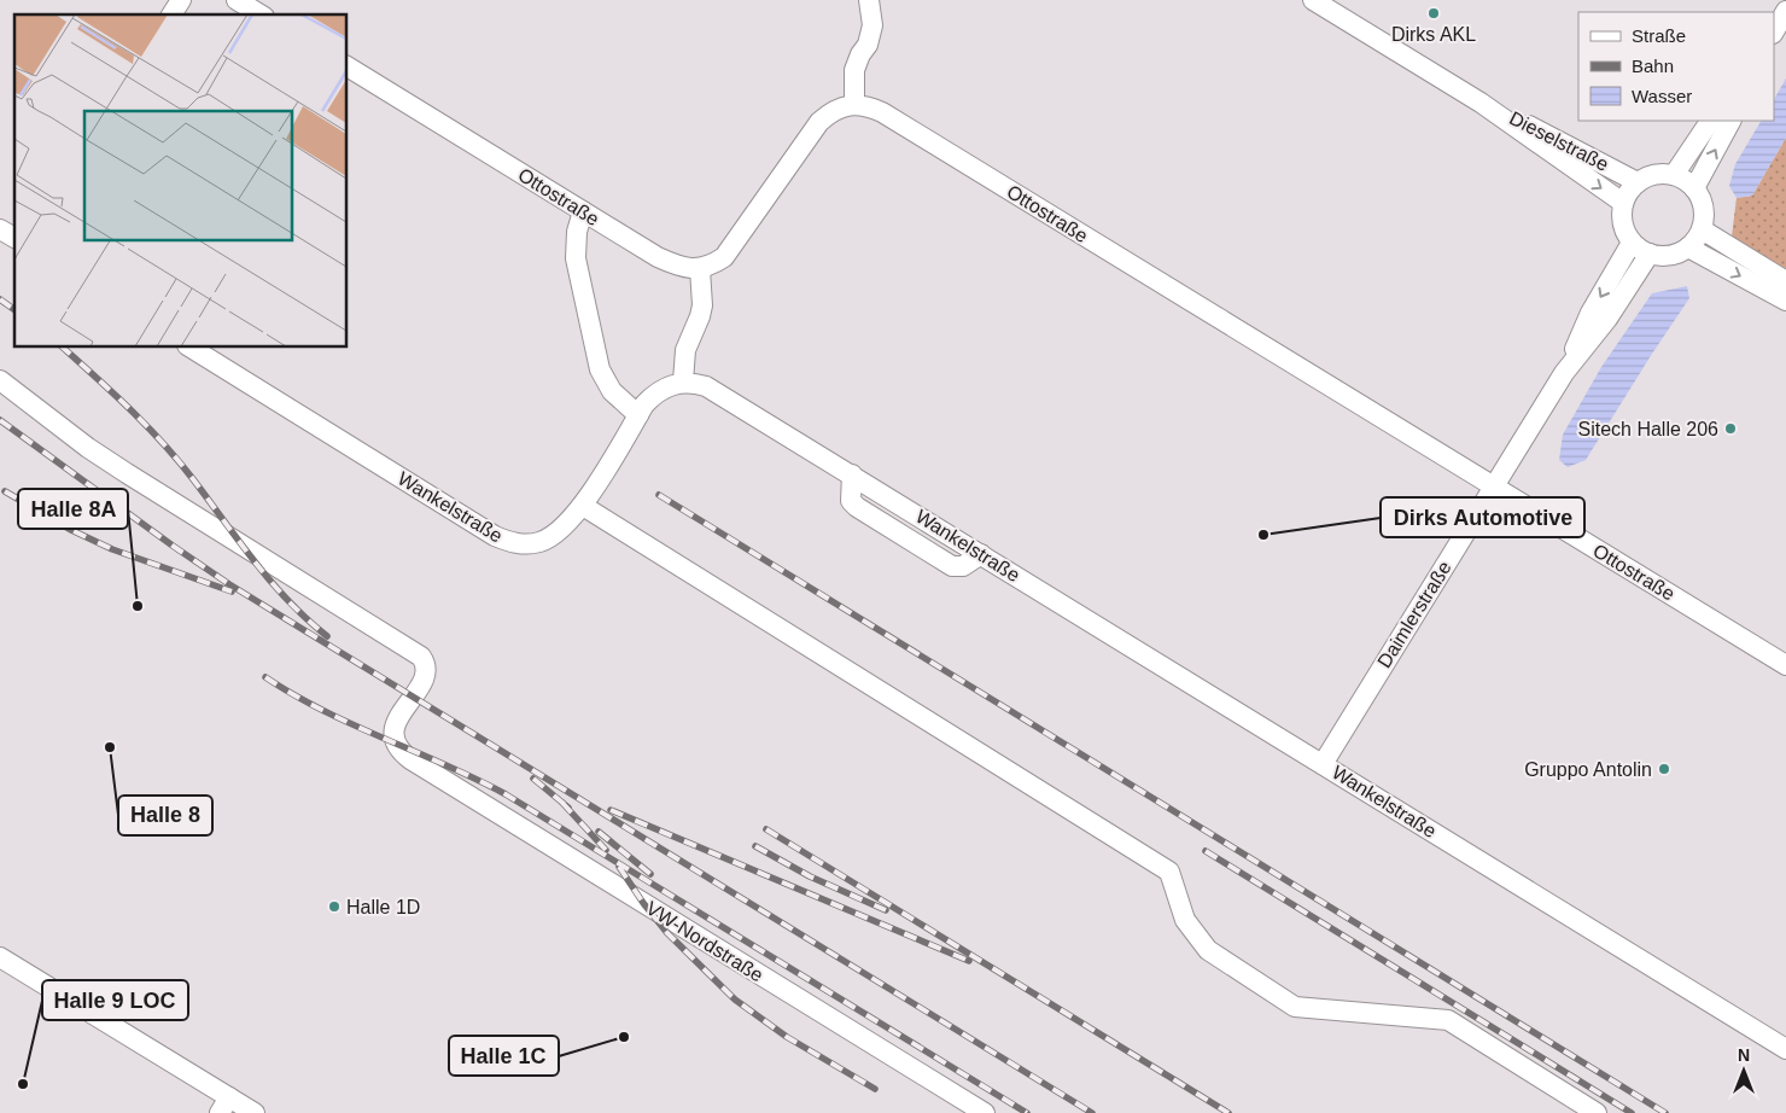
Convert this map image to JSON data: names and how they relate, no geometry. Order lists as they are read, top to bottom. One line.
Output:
{"streets":{"street":["Dieselstraße","Ottostraße","Wankelstraße","Daimlerstraße","VW-Nordstraße"]},"crossings":[["Dieselstraße","Daimlerstraße"],["Ottostraße","Daimlerstraße"],["Wankelstraße","Daimlerstraße"]],"places":["Dirks AKL","Sitech Halle 206","Dirks Automotive","Halle 8A","Halle 8","Gruppo Antolin","Halle 1D","Halle 1C","Halle 9 LOC"],"legend":["Straße","Bahn","Wasser"],"north":"top"}
